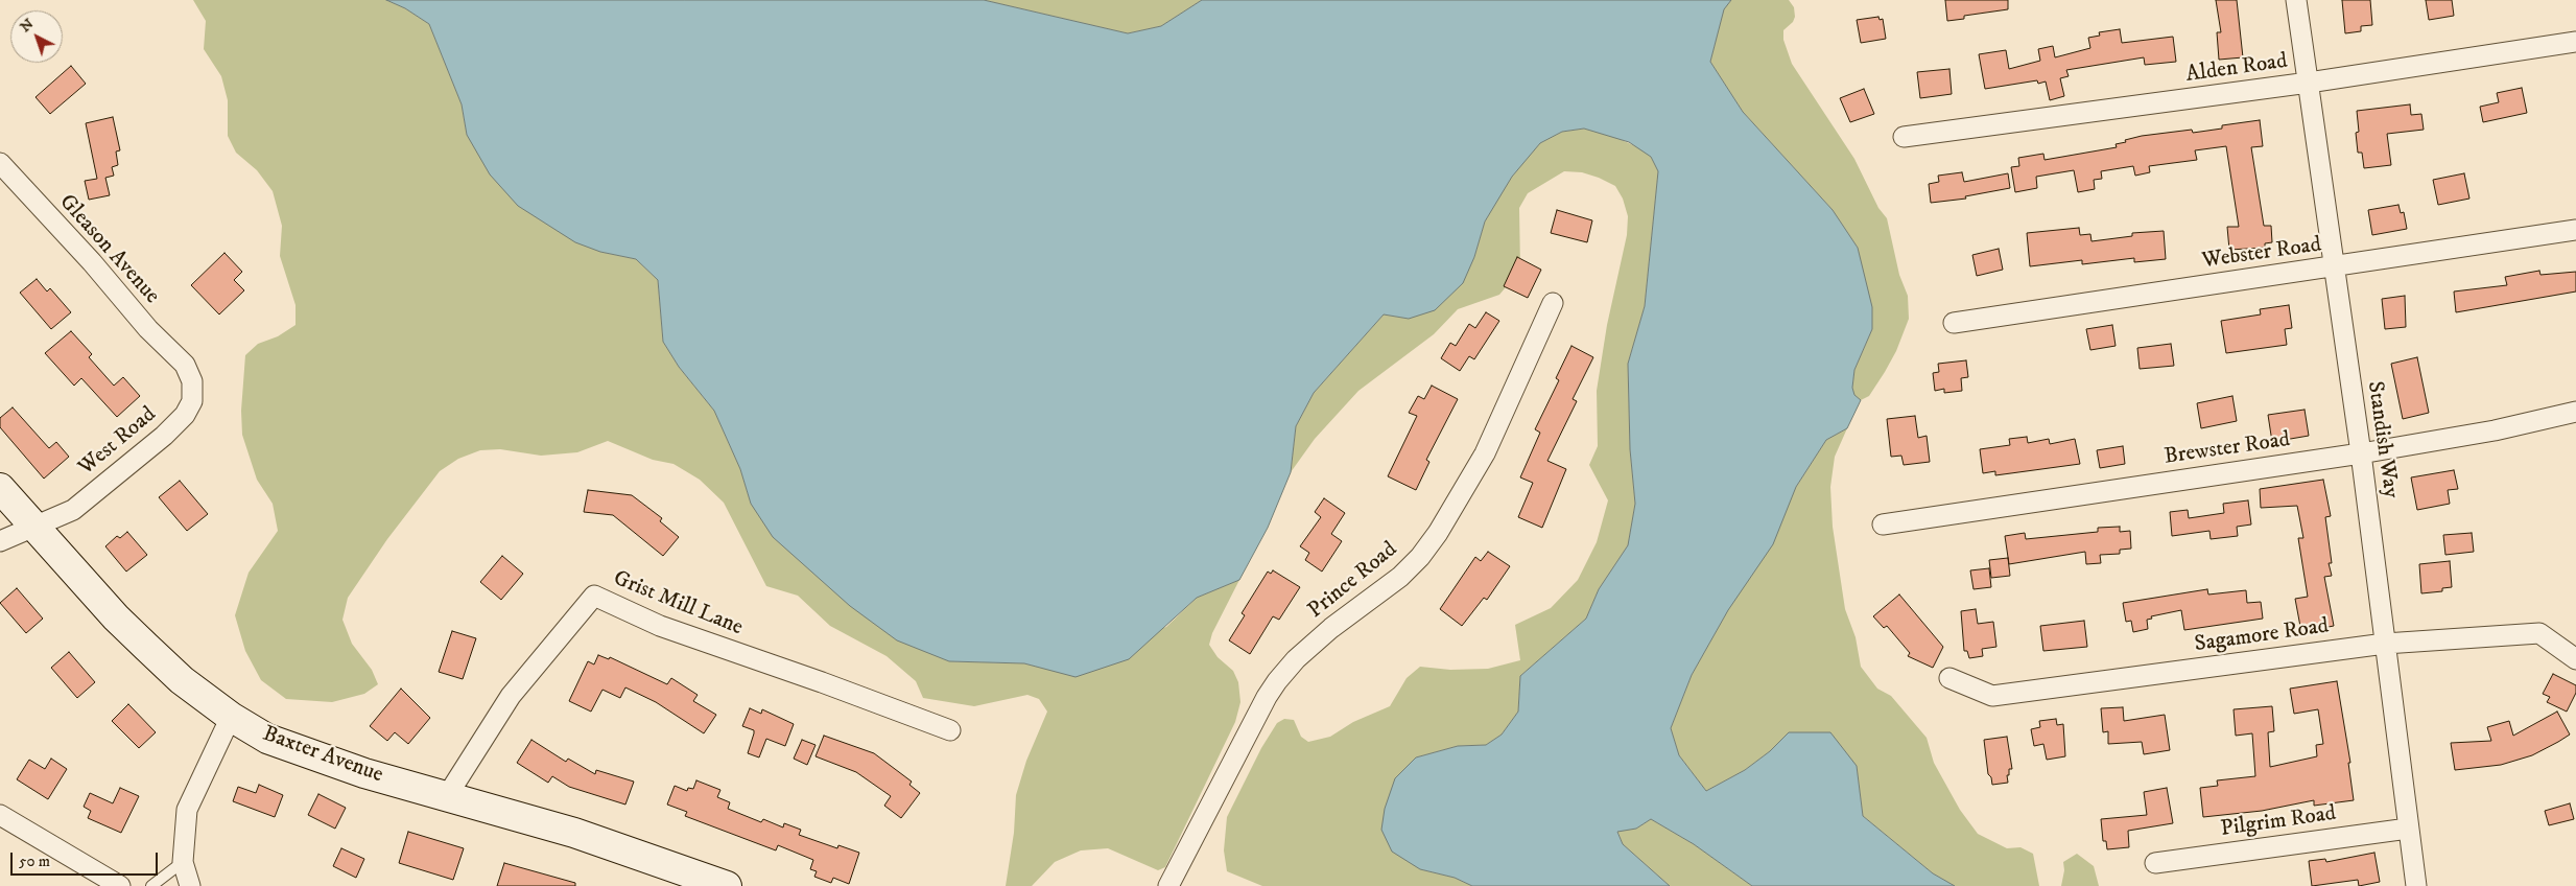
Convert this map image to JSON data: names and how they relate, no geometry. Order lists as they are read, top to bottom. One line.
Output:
{"streets":{"street":["Alden Road","Gleason Avenue","Webster Road","Standish Way","West Road","Brewster Road","Prince Road","Grist Mill Lane","Sagamore Road","Baxter Avenue","Pilgrim Road"]},"crossings":[["Alden Road","Standish Way"],["Gleason Avenue","West Road"],["Webster Road","Standish Way"],["Standish Way","Brewster Road"],["Standish Way","Sagamore Road"],["Standish Way","Pilgrim Road"],["West Road","Baxter Avenue"],["Grist Mill Lane","Baxter Avenue"]],"scale_bar":"50 m","north":"top left"}
